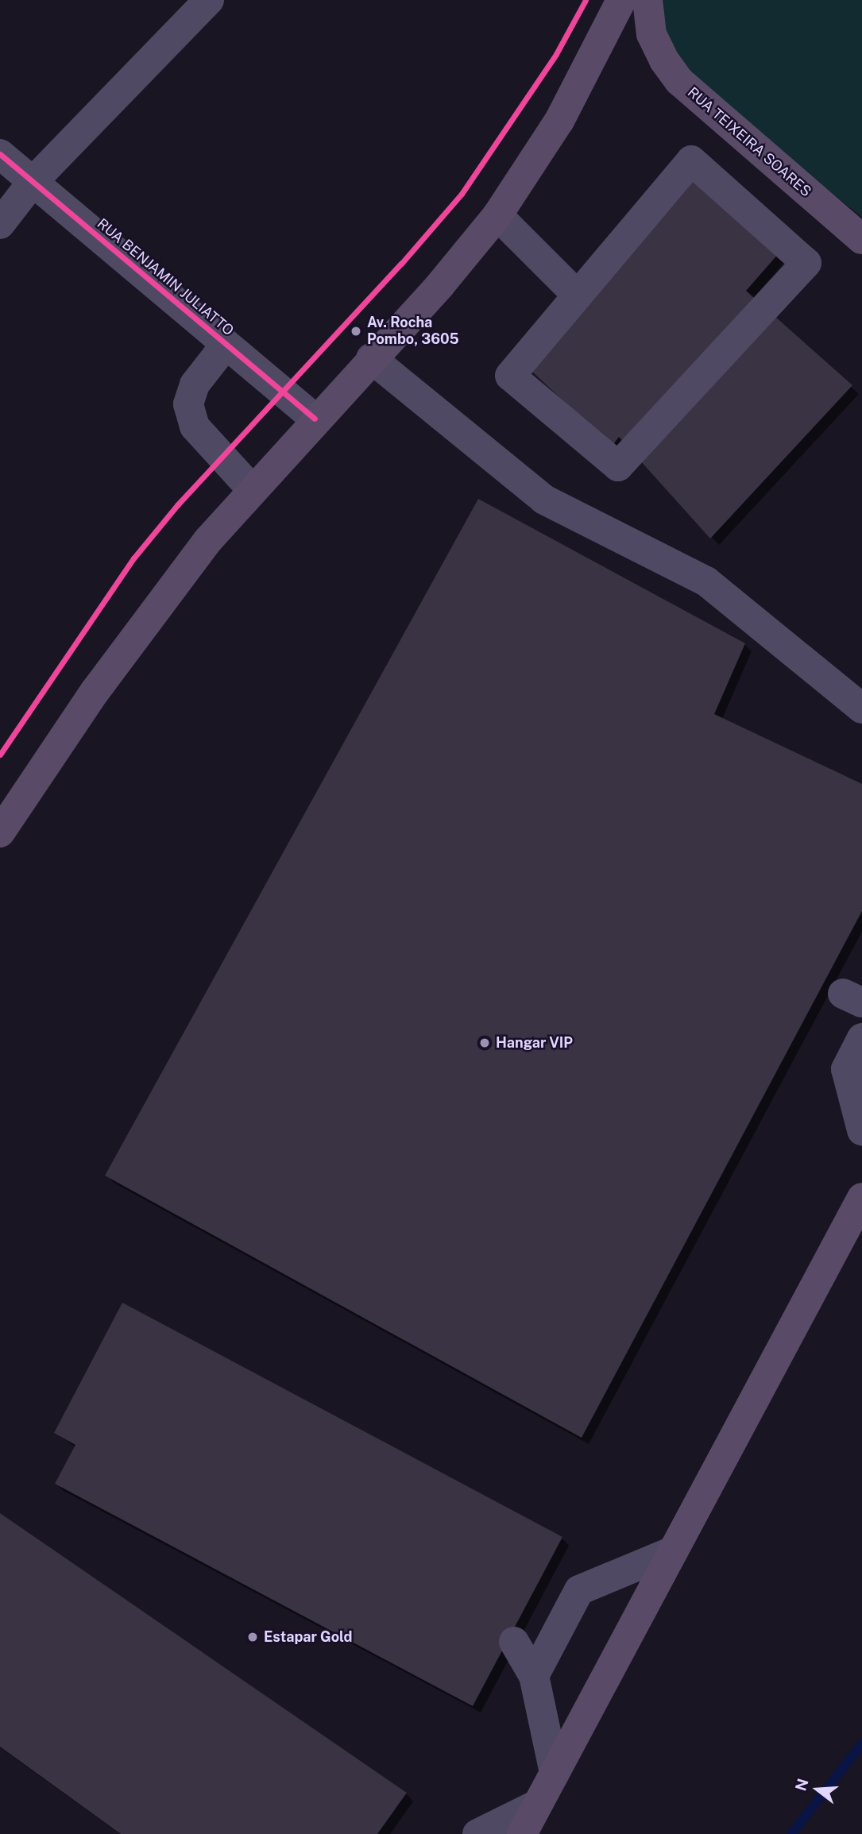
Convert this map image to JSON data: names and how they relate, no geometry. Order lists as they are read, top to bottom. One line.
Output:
{"streets":{"main road":["RUA TEIXEIRA SOARES"],"street":["RUA BENJAMIN JULIATTO"]},"places":["Av. Rocha Pombo, 3605","Hangar VIP","Estapar Gold"],"north":"left"}
